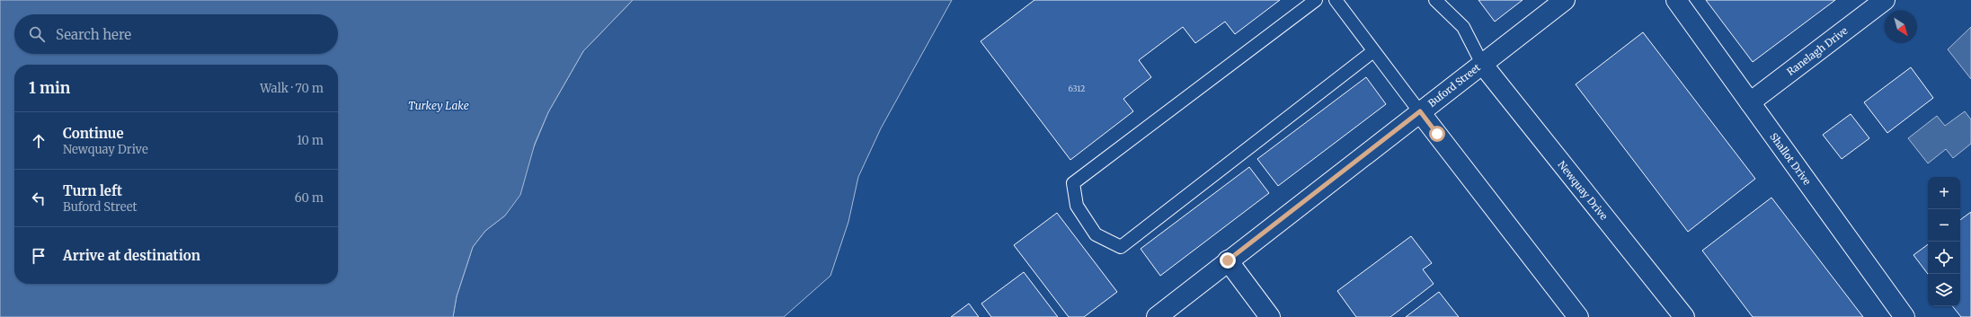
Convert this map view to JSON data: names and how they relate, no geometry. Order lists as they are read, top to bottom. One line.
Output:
{"streets":{"street":["Ranelagh Drive","Buford Street","Shallot Drive","Newquay Drive"]},"crossings":[["Ranelagh Drive","Shallot Drive"],["Buford Street","Newquay Drive"]],"water":["Turkey Lake"],"house_numbers":["6312"],"north":"bottom right","page":{"search":"Search here","heading":["1 min","Walk · 70 m"],"list":[["Continue","Newquay Drive","10 m"],["Turn left","Buford Street","60 m"],"Arrive at destination"],"map_buttons":["+","−"]}}
